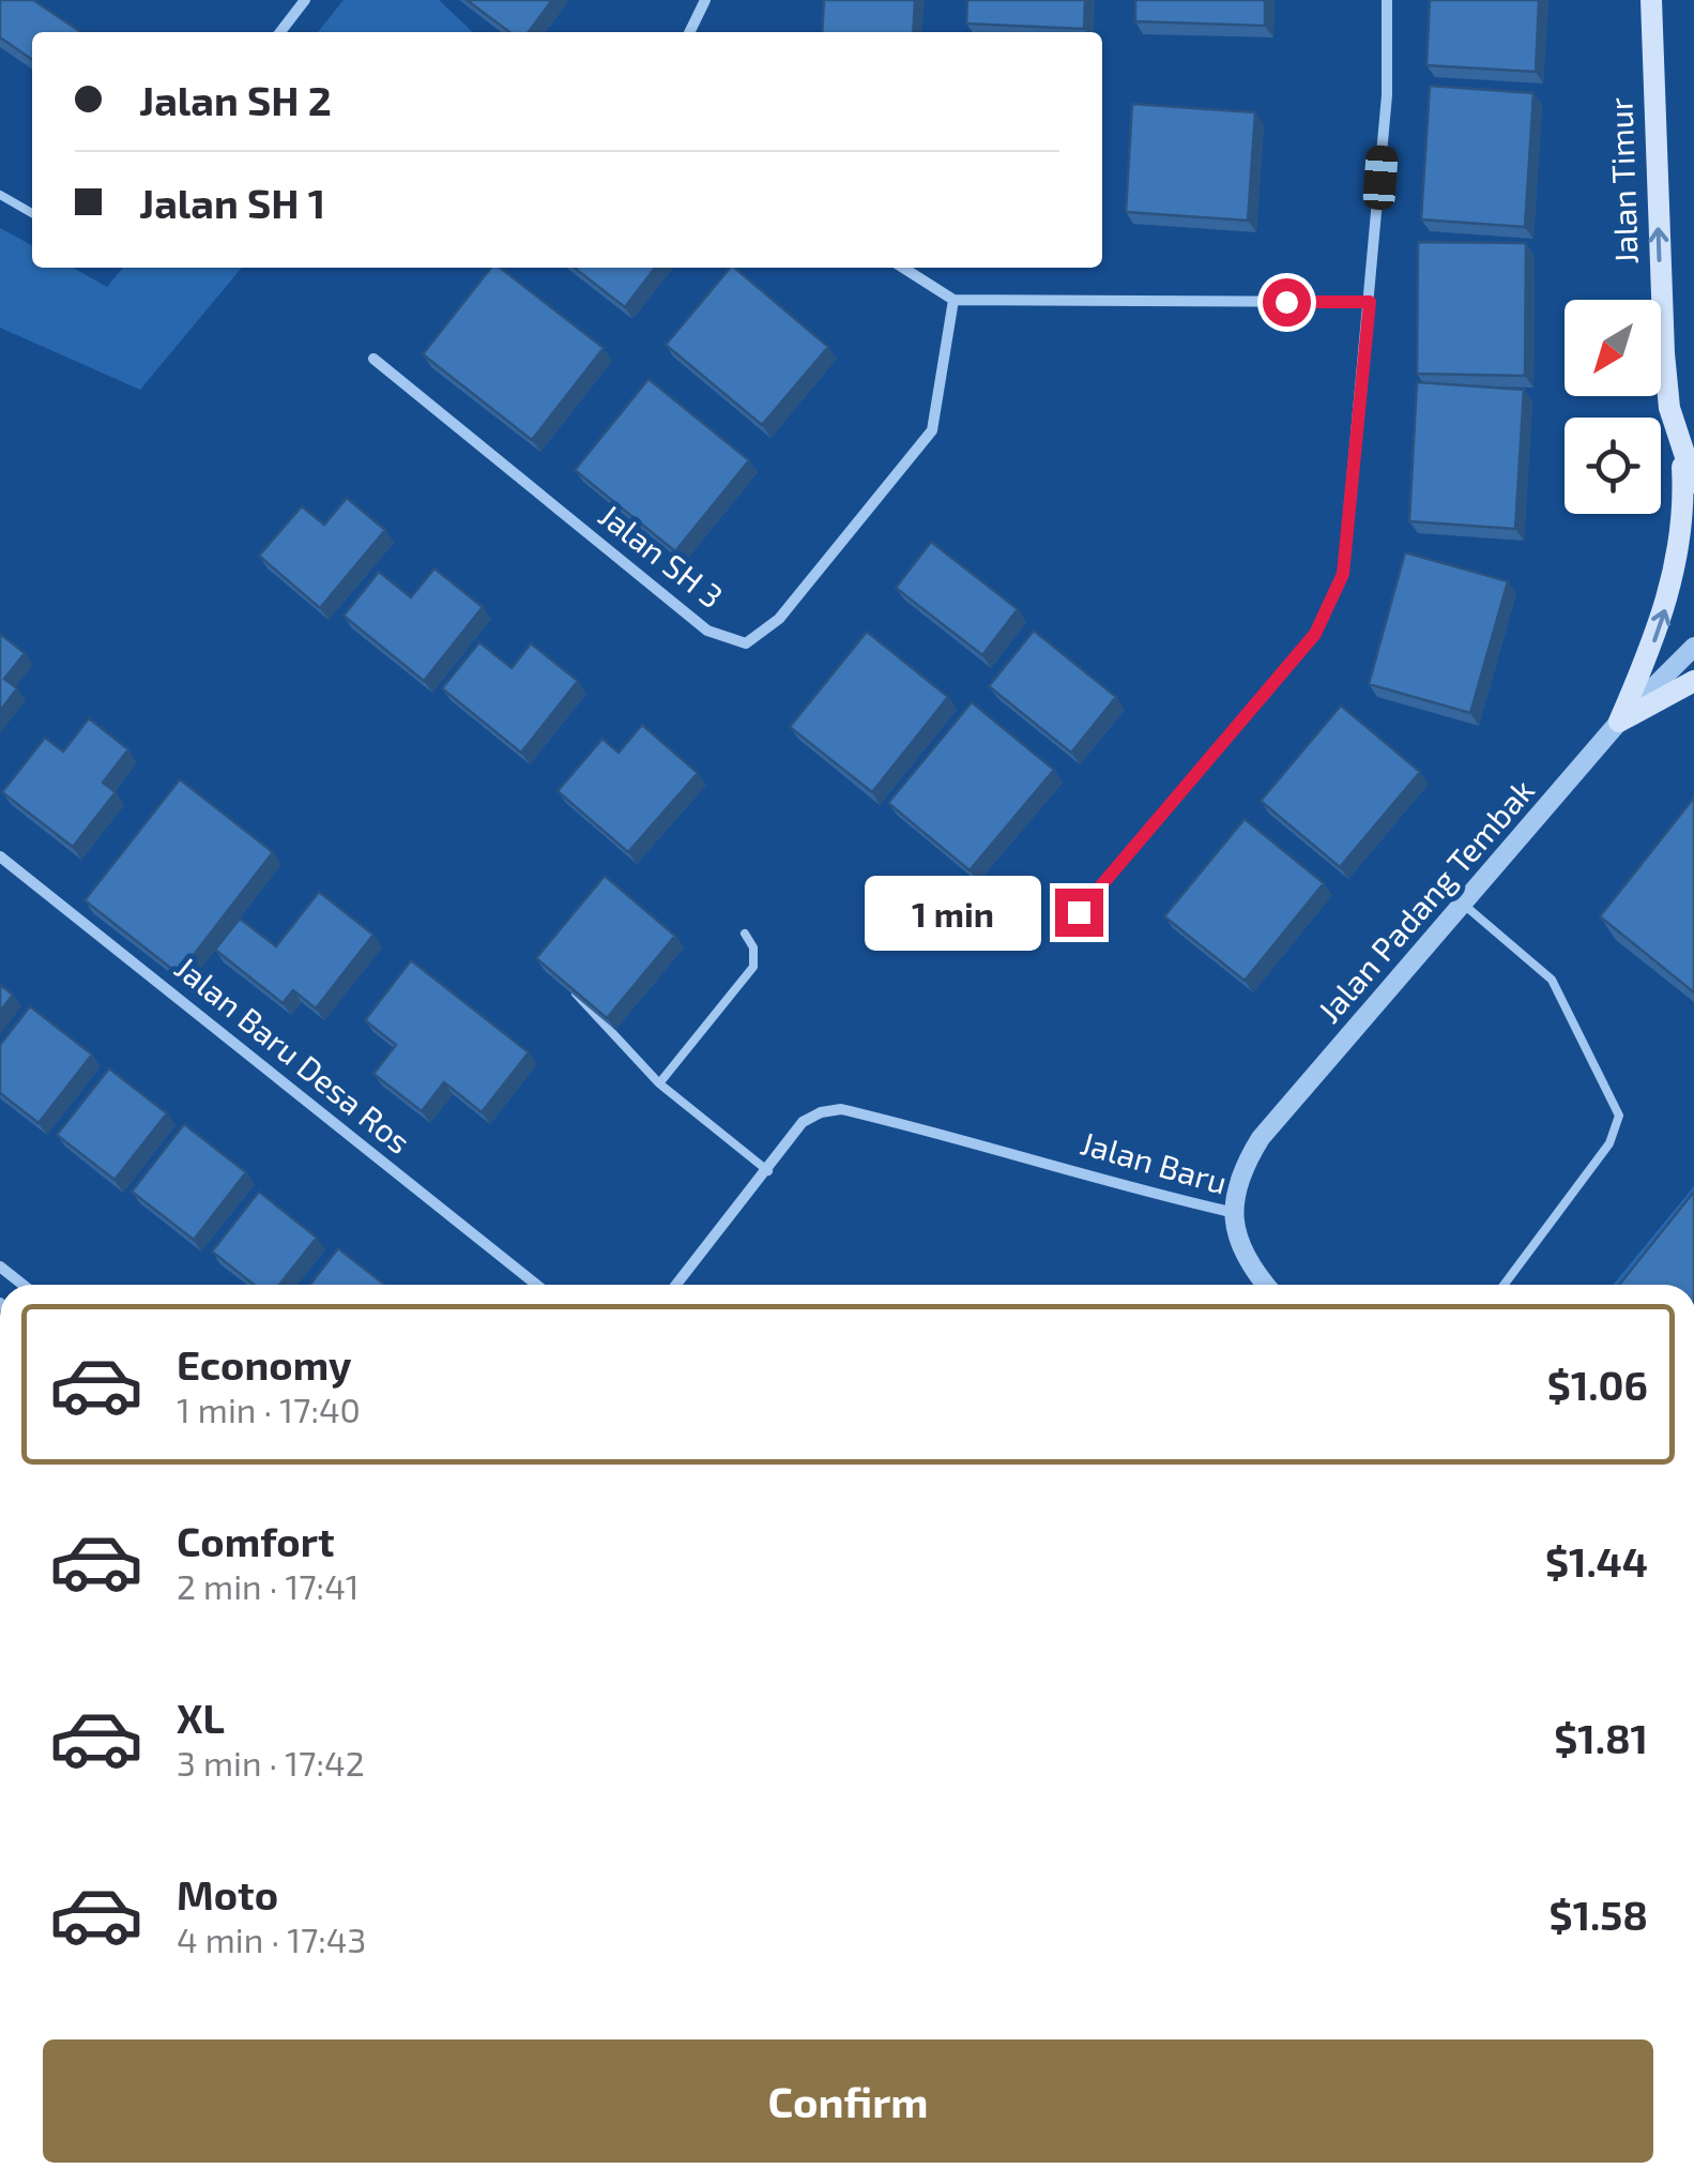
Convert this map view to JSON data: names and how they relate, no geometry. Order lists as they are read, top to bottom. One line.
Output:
{"streets":{"main road":["Jalan Timur"],"street":["Jalan SH 3","Jalan Padang Tembak","Jalan Baru Desa Ros","Jalan Baru"]},"crossings":[["Jalan Padang Tembak","Jalan Baru"]],"one_way":["Jalan Timur"],"north":"bottom left","page":{"banner":["Jalan SH 2","Jalan SH 1"],"bubble":"1 min","list":[{"name":"Economy","note":"1 min · 17:40","value":"$1.06"},{"name":"Comfort","note":"2 min · 17:41","value":"$1.44"},{"name":"XL","note":"3 min · 17:42","value":"$1.81"},{"name":"Moto","note":"4 min · 17:43","value":"$1.58"}],"buttons":"Confirm"}}
